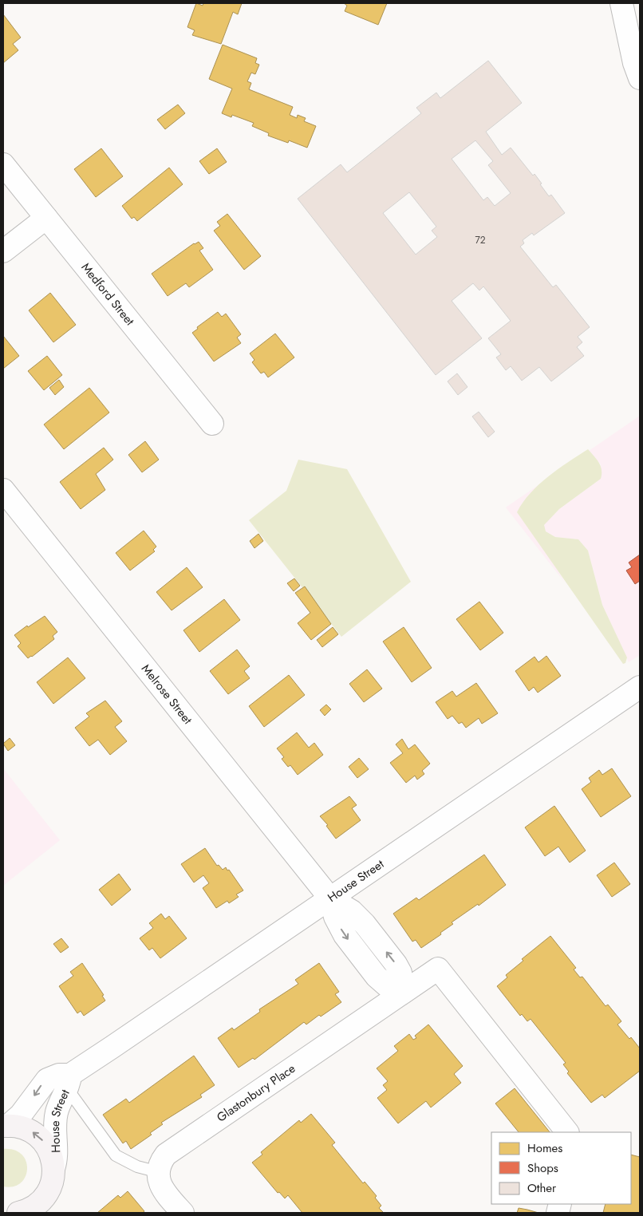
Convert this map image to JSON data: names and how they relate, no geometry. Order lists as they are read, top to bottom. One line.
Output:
{"streets":{"street":["Medford Street","Melrose Street","House Street","Glastonbury Place"]},"crossings":[["Melrose Street","House Street"]],"house_numbers":["72"],"legend":["Homes","Shops","Other"]}
